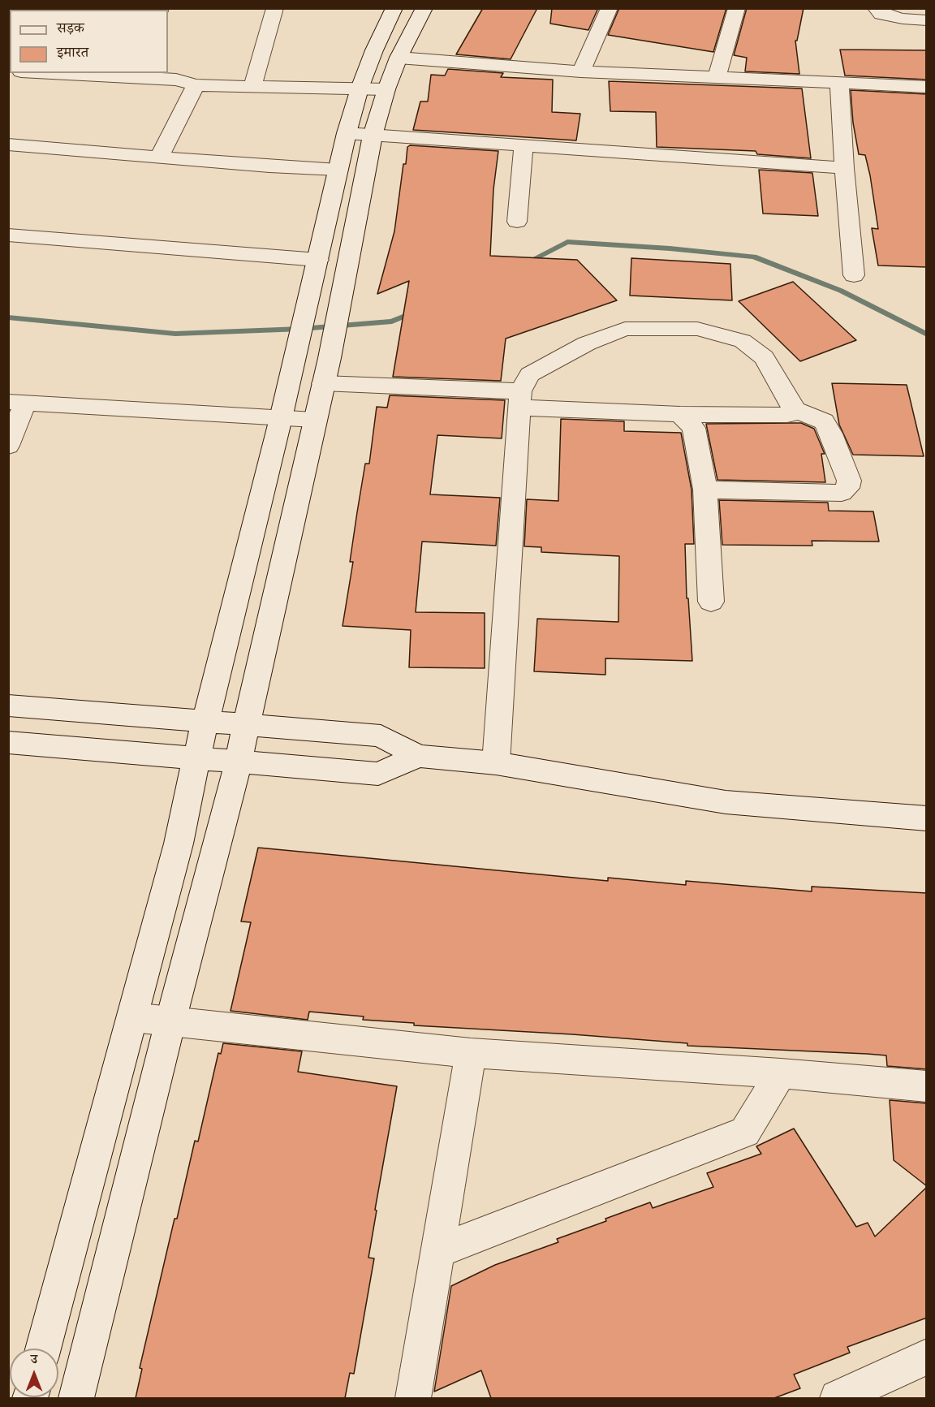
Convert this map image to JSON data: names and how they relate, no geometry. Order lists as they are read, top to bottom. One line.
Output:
{"legend":["सड़क","इमारत"],"north":"top"}
